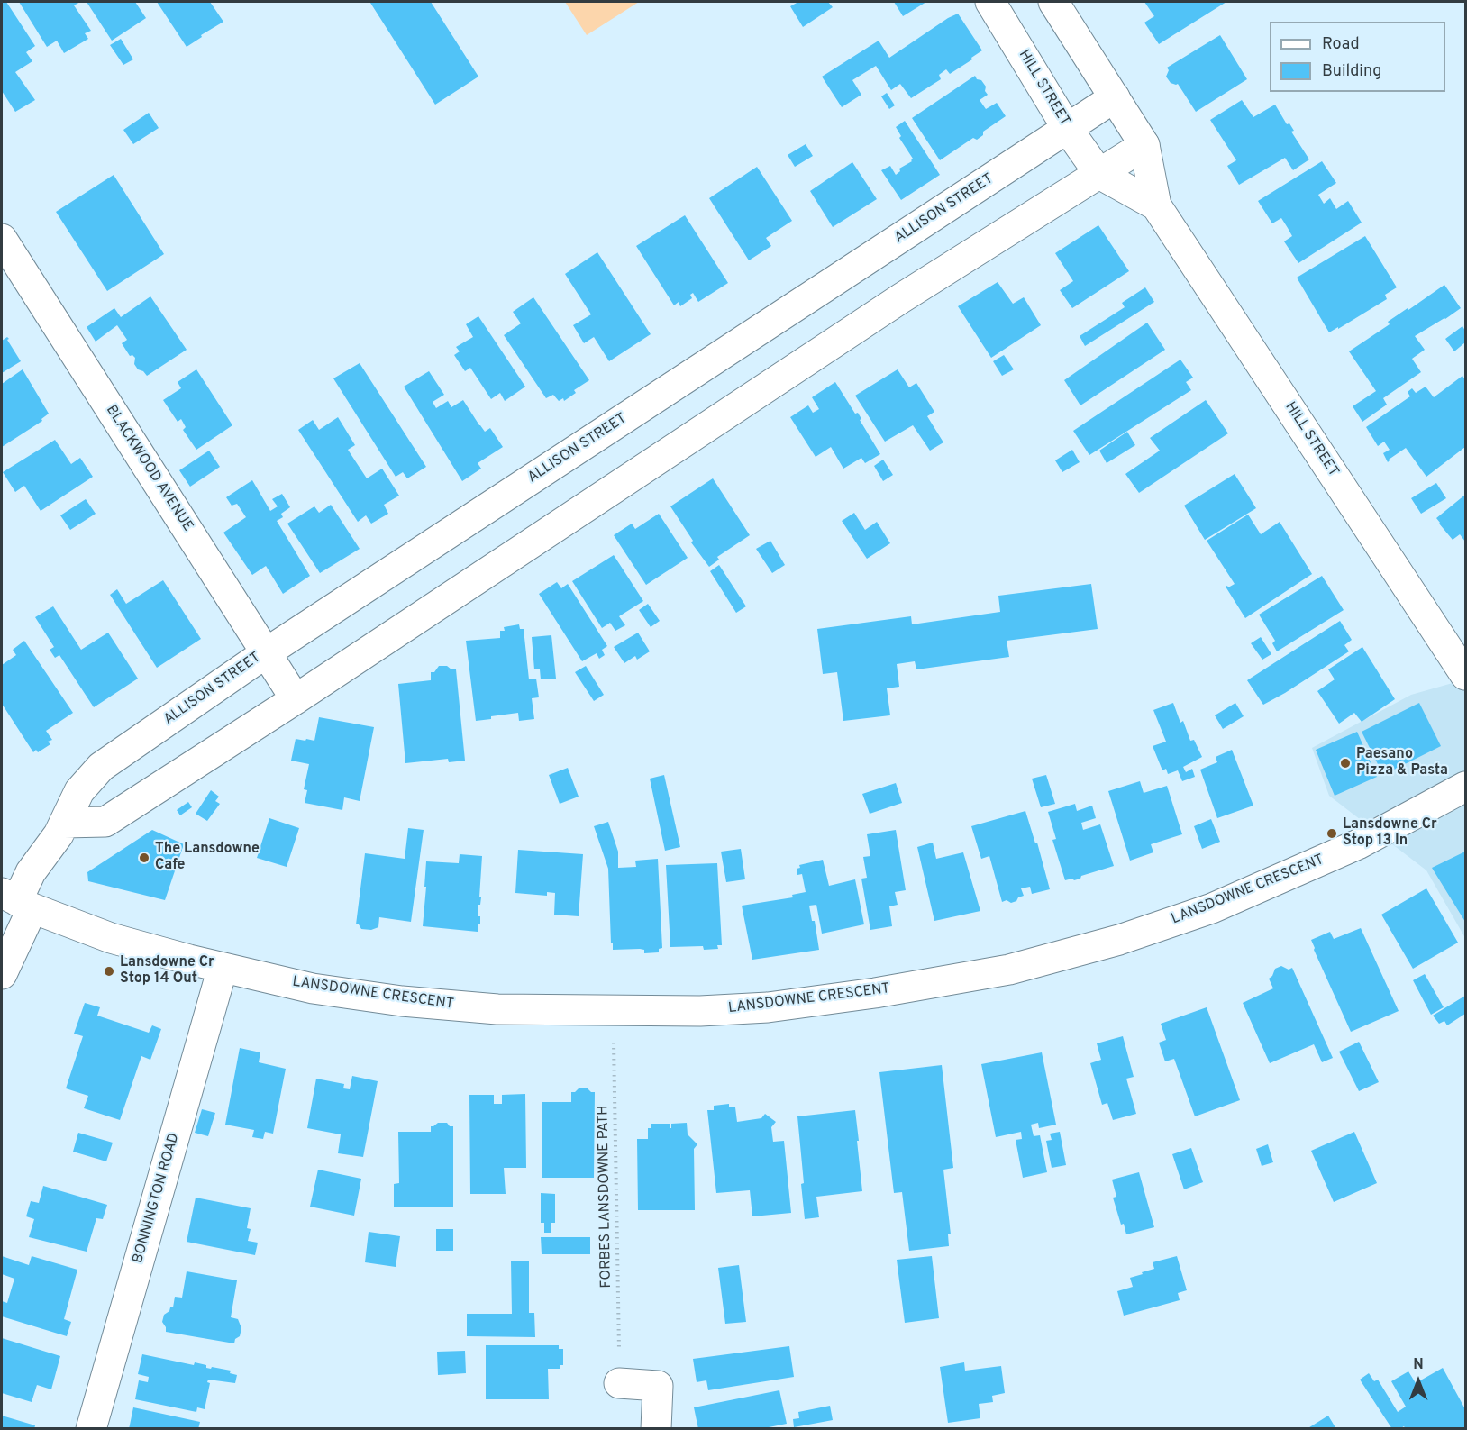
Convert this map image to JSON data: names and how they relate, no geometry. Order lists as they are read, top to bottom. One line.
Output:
{"streets":{"street":["HILL STREET","ALLISON STREET","BLACKWOOD AVENUE","LANSDOWNE CRESCENT","BONNINGTON ROAD"],"path":["FORBES LANSDOWNE PATH"]},"crossings":[["HILL STREET","ALLISON STREET"],["ALLISON STREET","BLACKWOOD AVENUE"],["ALLISON STREET","LANSDOWNE CRESCENT"],["LANSDOWNE CRESCENT","FORBES LANSDOWNE PATH"],["LANSDOWNE CRESCENT","BONNINGTON ROAD"]],"places":["Paesano Pizza & Pasta","Lansdowne Cr Stop 13 In","The Lansdowne Cafe","Lansdowne Cr Stop 14 Out"],"legend":["Road","Building"],"north":"top"}
